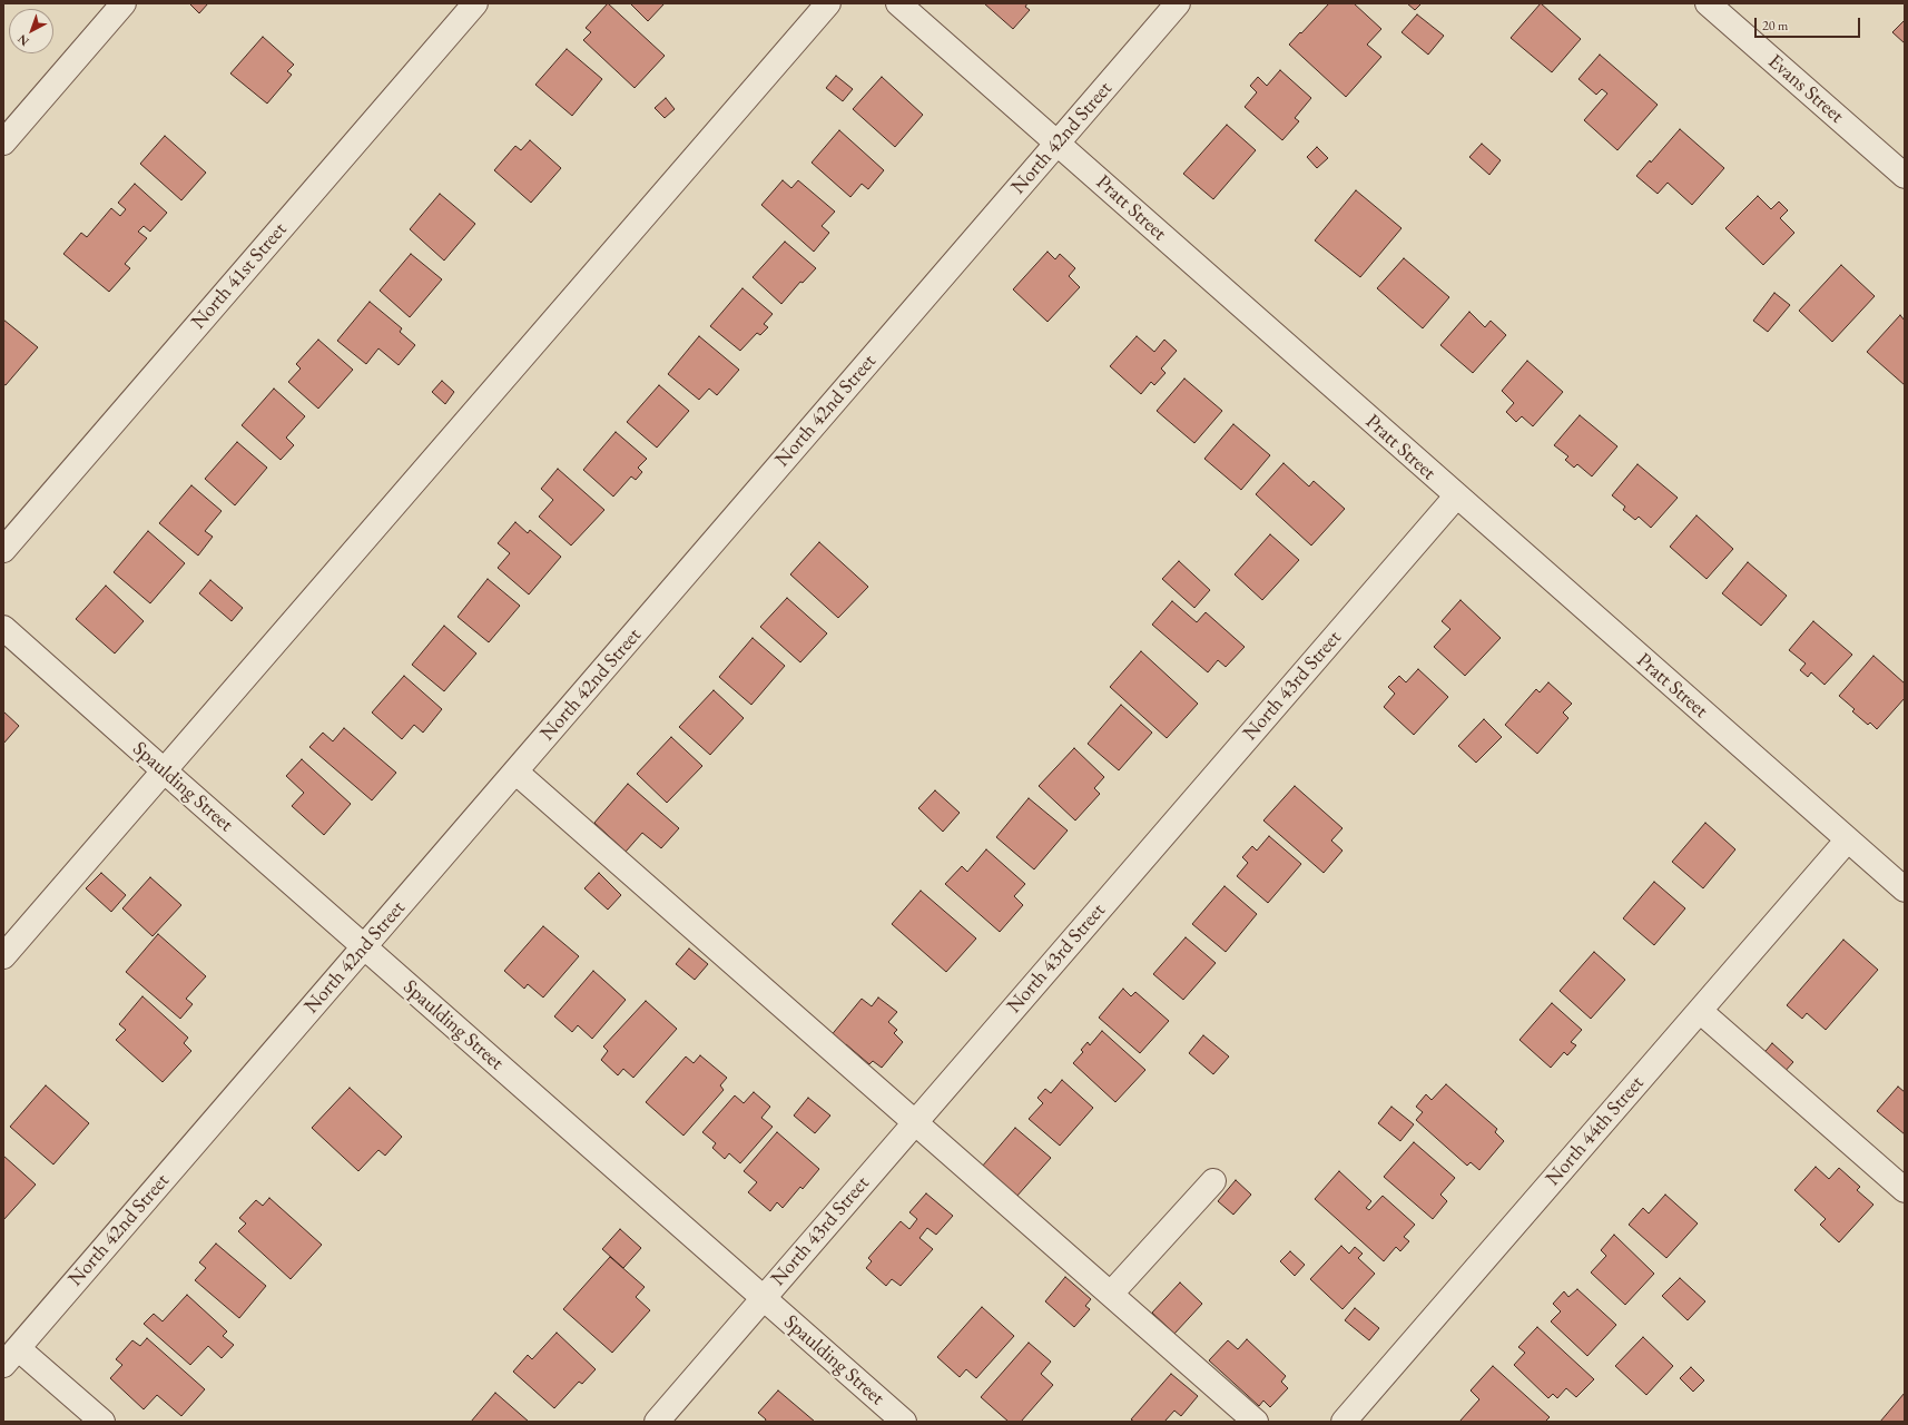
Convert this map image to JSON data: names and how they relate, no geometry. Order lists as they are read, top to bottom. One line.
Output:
{"streets":{"street":["Evans Street","North 42nd Street","Pratt Street","North 41st Street","North 43rd Street","Spaulding Street","North 44th Street"]},"crossings":[["North 42nd Street","Pratt Street"],["North 42nd Street","Spaulding Street"],["Pratt Street","North 43rd Street"],["Pratt Street","North 44th Street"],["North 43rd Street","Spaulding Street"]],"scale_bar":"20 m","north":"bottom left"}
